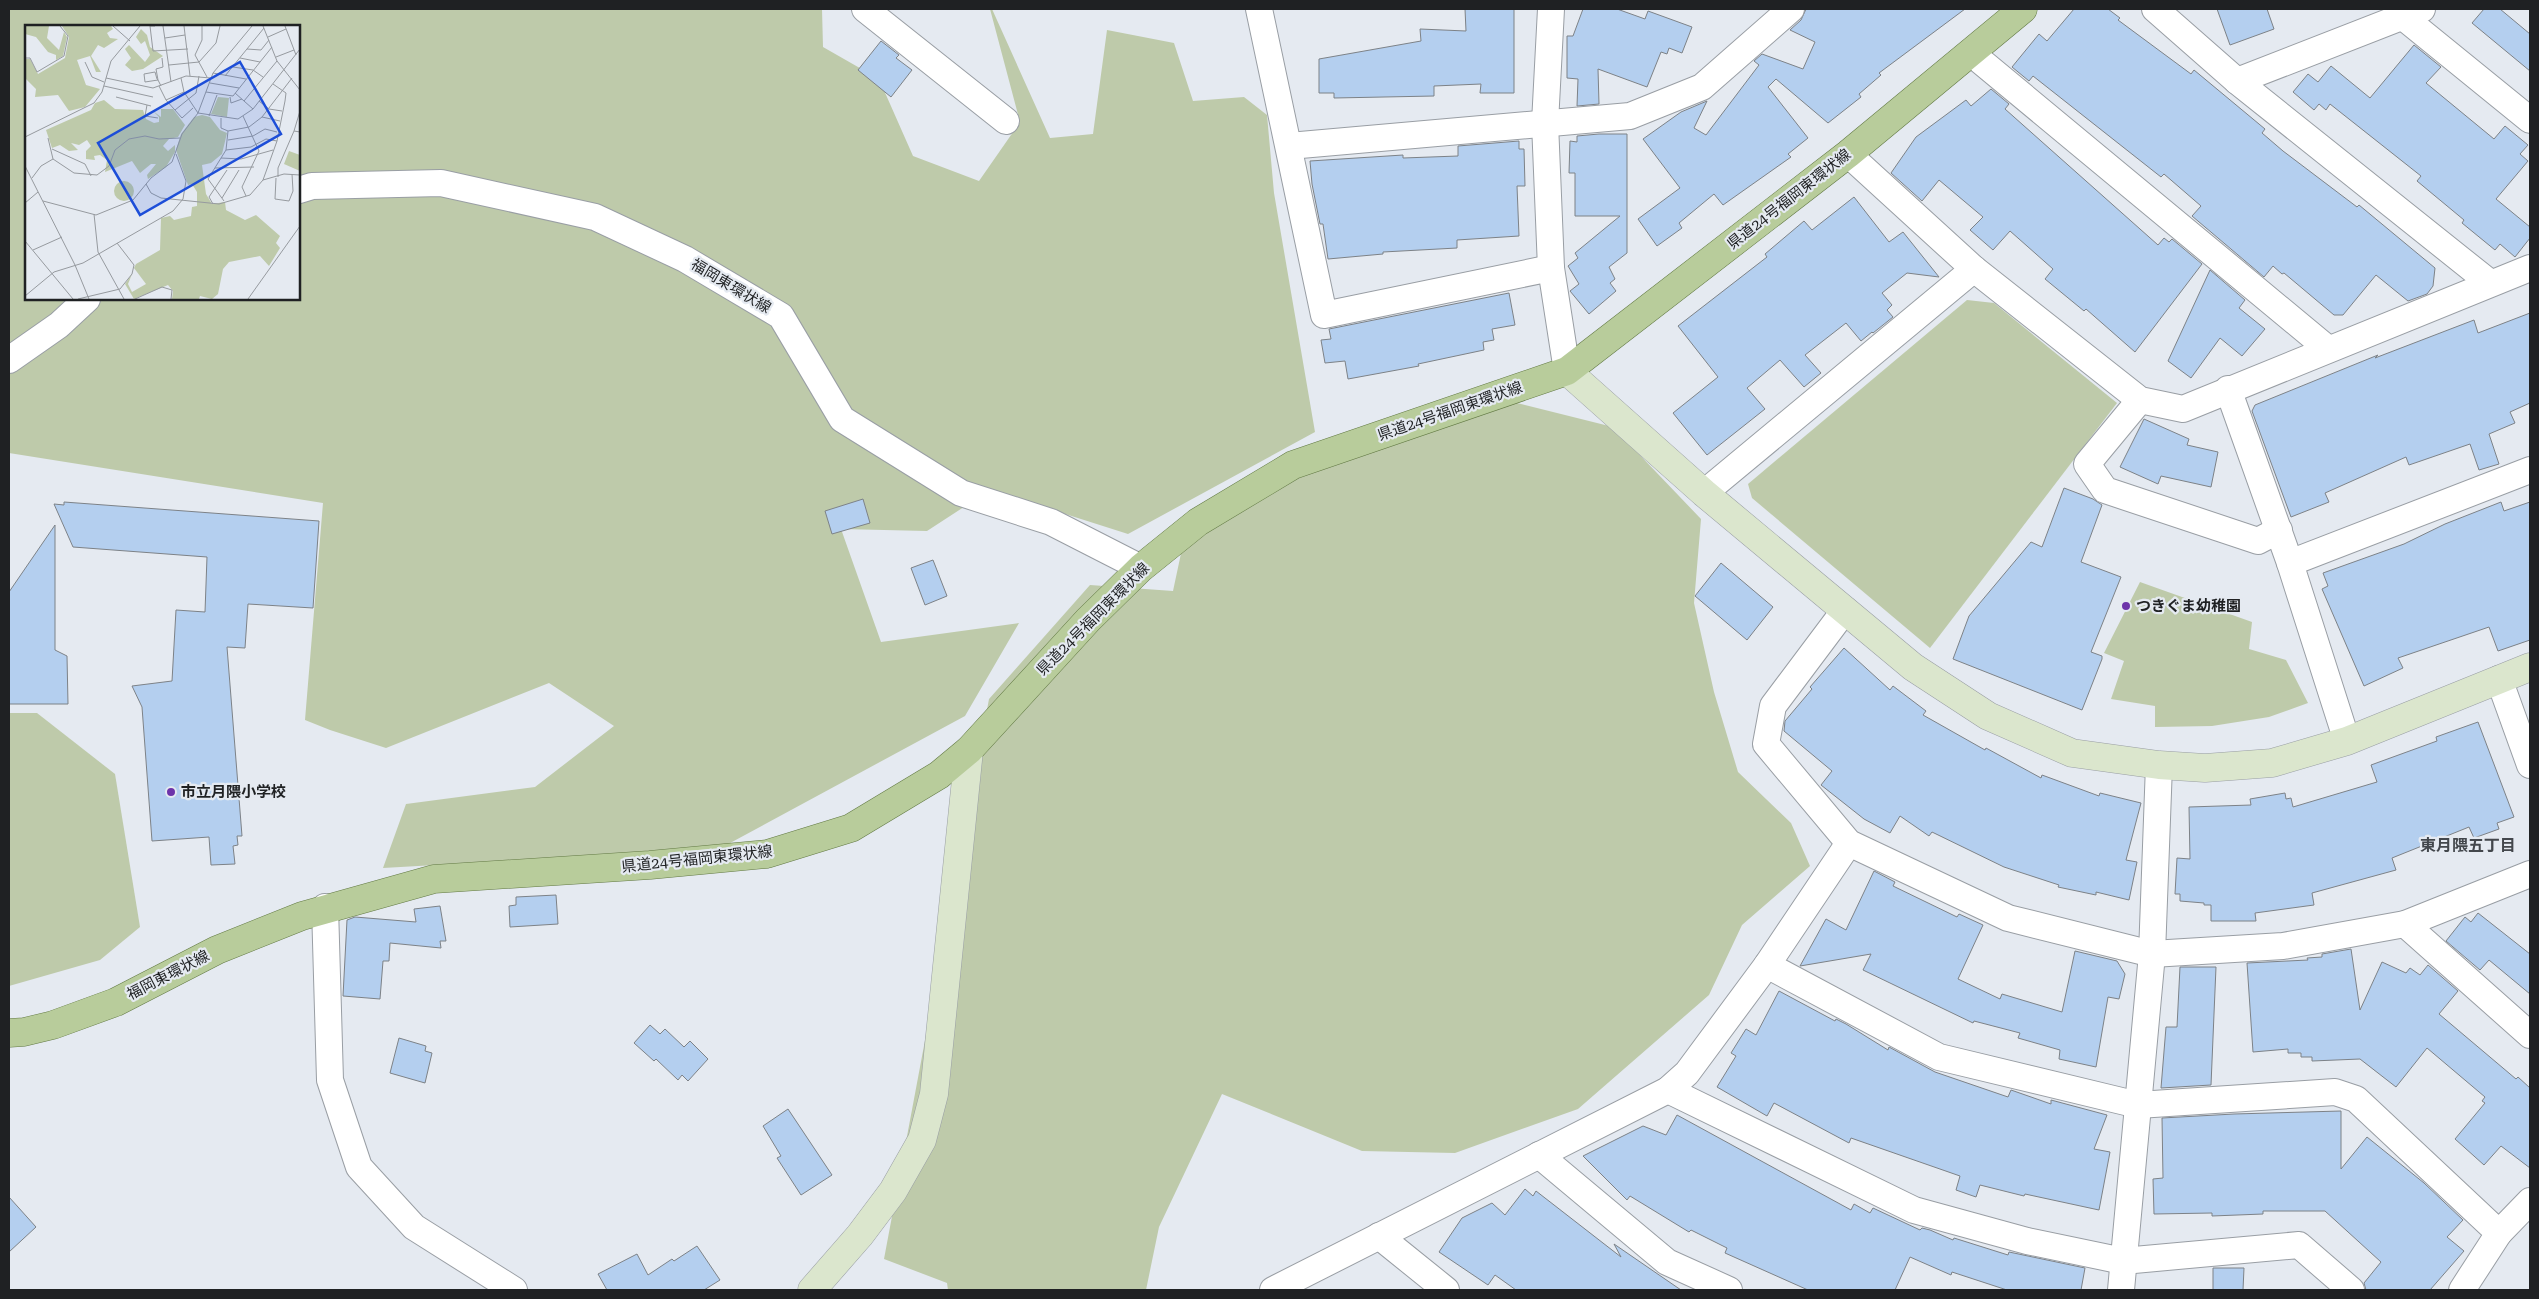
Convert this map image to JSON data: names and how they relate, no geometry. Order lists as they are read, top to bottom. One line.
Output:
{"streets":{"main road":["県道24号福岡東環状線","福岡東環状線"]},"crossings":[["県道24号福岡東環状線","福岡東環状線"]],"districts":["東月隈五丁目"],"places":["つきぐま幼稚園","市立月隈小学校"]}
